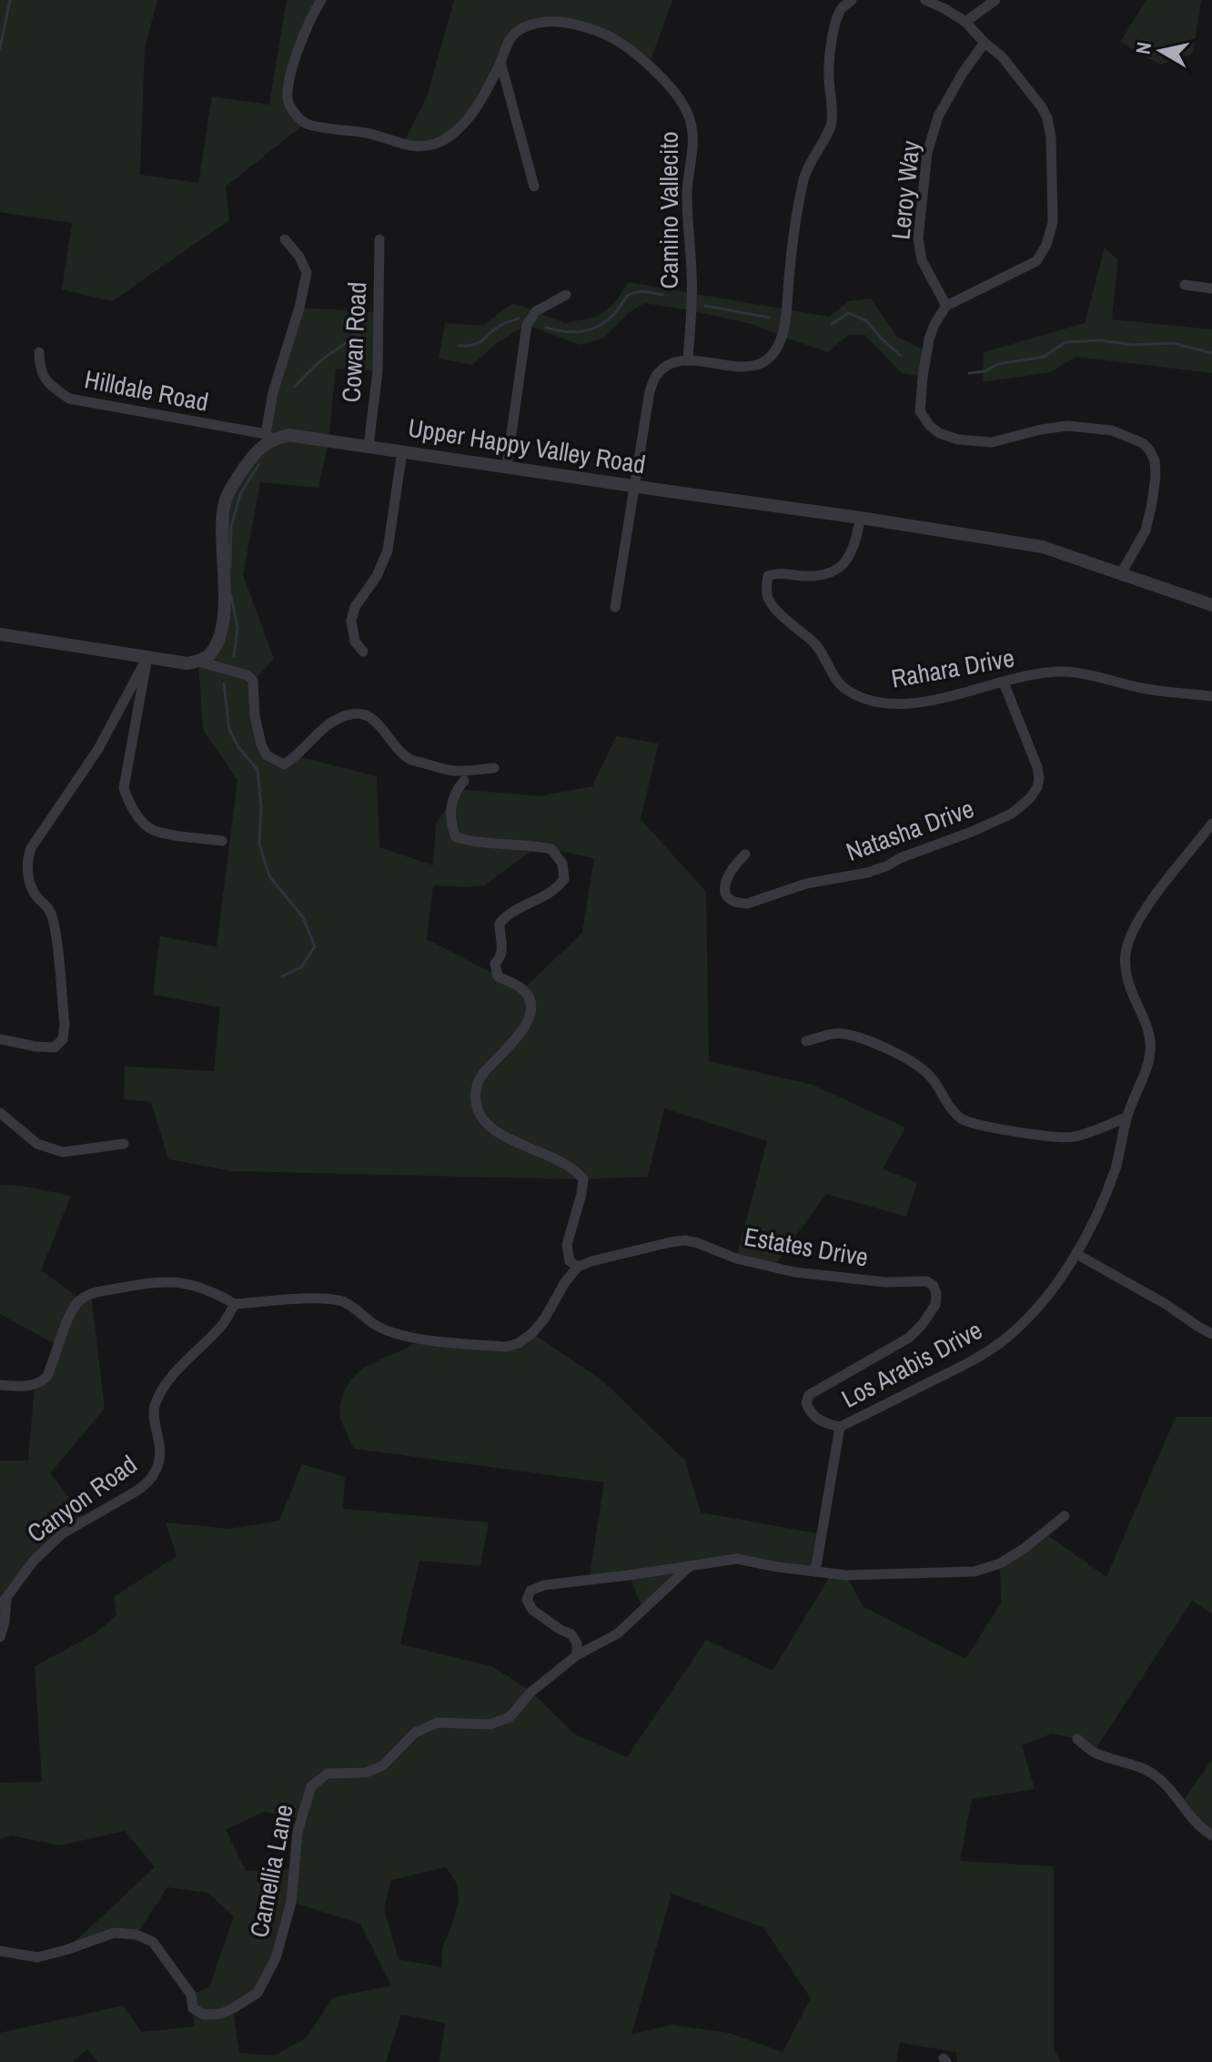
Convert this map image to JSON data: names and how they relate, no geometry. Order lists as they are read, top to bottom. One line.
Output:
{"streets":{"street":["Leroy Way","Camino Vallecito","Cowan Road","Hilldale Road","Upper Happy Valley Road","Rahara Drive","Natasha Drive","Estates Drive","Los Arabis Drive","Canyon Road","Camellia Lane"]},"crossings":[["Cowan Road","Hilldale Road"],["Cowan Road","Upper Happy Valley Road"],["Hilldale Road","Upper Happy Valley Road"],["Upper Happy Valley Road","Rahara Drive"],["Rahara Drive","Natasha Drive"],["Estates Drive","Los Arabis Drive"]],"north":"left"}
